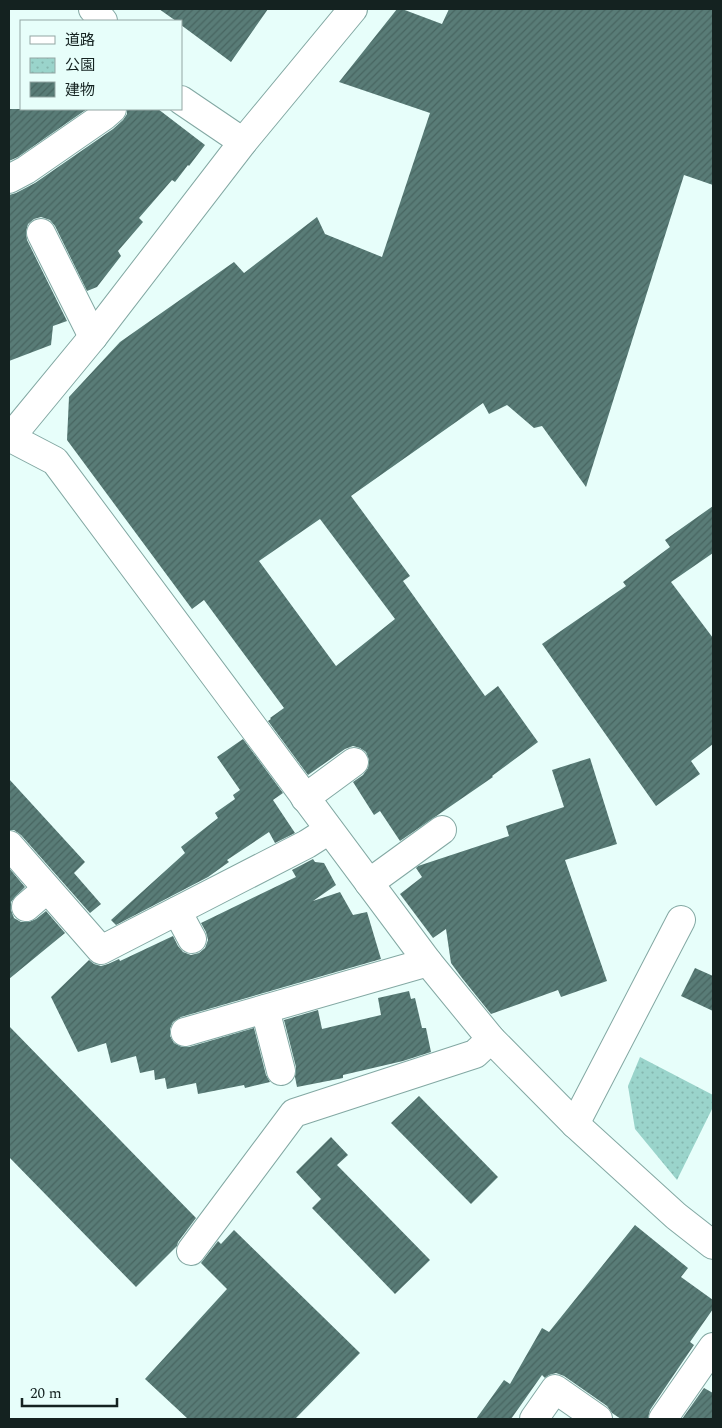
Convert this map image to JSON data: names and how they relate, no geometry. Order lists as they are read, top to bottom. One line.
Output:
{"legend":["道路","公園","建物"],"scale_bar":"20 m"}
